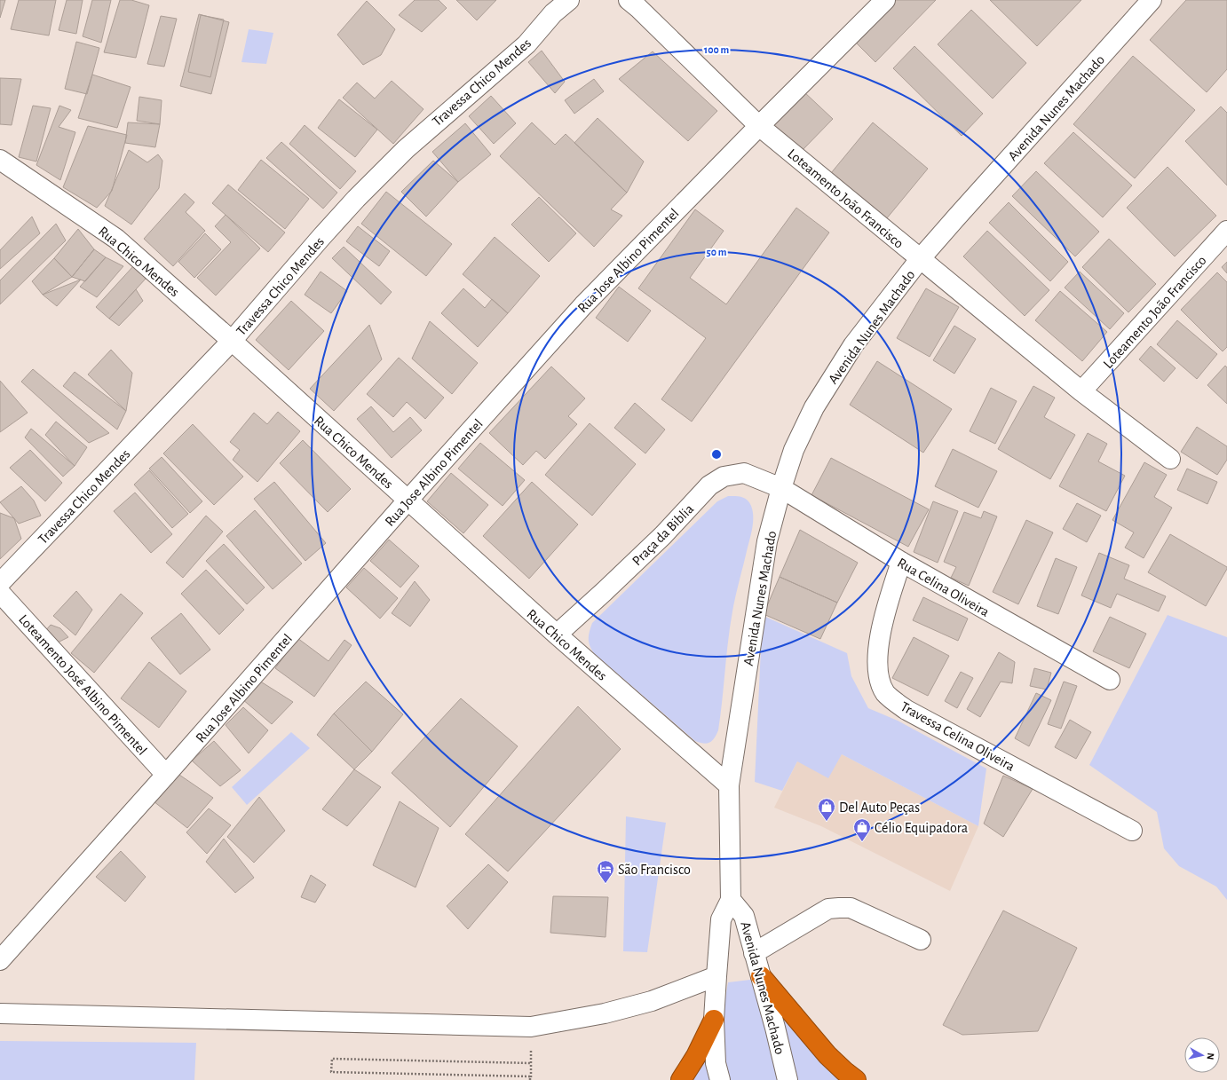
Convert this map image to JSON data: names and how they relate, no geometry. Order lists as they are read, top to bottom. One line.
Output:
{"streets":{"street":["Travessa Chico Mendes","Avenida Nunes Machado","Loteamento João Francisco","Rua Jose Albino Pimentel","Rua Chico Mendes","Praça da Biblia","Rua Celina Oliveira","Loteamento José Albino Pimentel","Travessa Celina Oliveira"]},"crossings":[["Travessa Chico Mendes","Rua Chico Mendes"],["Avenida Nunes Machado","Loteamento João Francisco"],["Avenida Nunes Machado","Rua Chico Mendes"],["Avenida Nunes Machado","Praça da Biblia"],["Avenida Nunes Machado","Rua Celina Oliveira"],["Loteamento João Francisco","Rua Jose Albino Pimentel"],["Rua Jose Albino Pimentel","Rua Chico Mendes"],["Rua Jose Albino Pimentel","Loteamento José Albino Pimentel"],["Rua Chico Mendes","Praça da Biblia"],["Praça da Biblia","Rua Celina Oliveira"],["Rua Celina Oliveira","Travessa Celina Oliveira"]],"places":{"shop":["Del Auto Peças","Célio Equipadora"],"hotel":["São Francisco"]},"north":"right","rings":["100 m","50 m"]}
